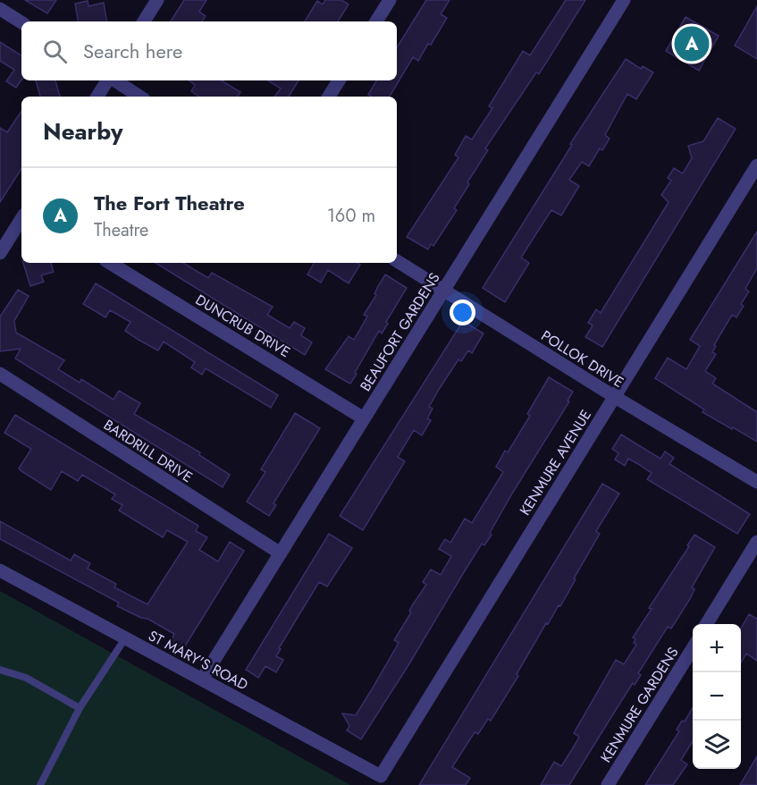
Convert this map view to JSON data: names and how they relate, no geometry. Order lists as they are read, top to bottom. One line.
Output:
{"streets":{"street":["DUNCRUB DRIVE","BEAUFORT GARDENS","POLLOK DRIVE","BARDRILL DRIVE","KENMURE AVENUE","ST MARY'S ROAD","KENMURE GARDENS"]},"crossings":[["DUNCRUB DRIVE","BEAUFORT GARDENS"],["BEAUFORT GARDENS","POLLOK DRIVE"],["BEAUFORT GARDENS","BARDRILL DRIVE"],["BEAUFORT GARDENS","ST MARY'S ROAD"],["POLLOK DRIVE","KENMURE AVENUE"],["KENMURE AVENUE","ST MARY'S ROAD"]],"page":{"search":"Search here","pins":"A","heading":"Nearby","list":[{"mark":"A","name":"The Fort Theatre","note":"Theatre","value":"160 m"}],"map_buttons":["+","−"]}}
